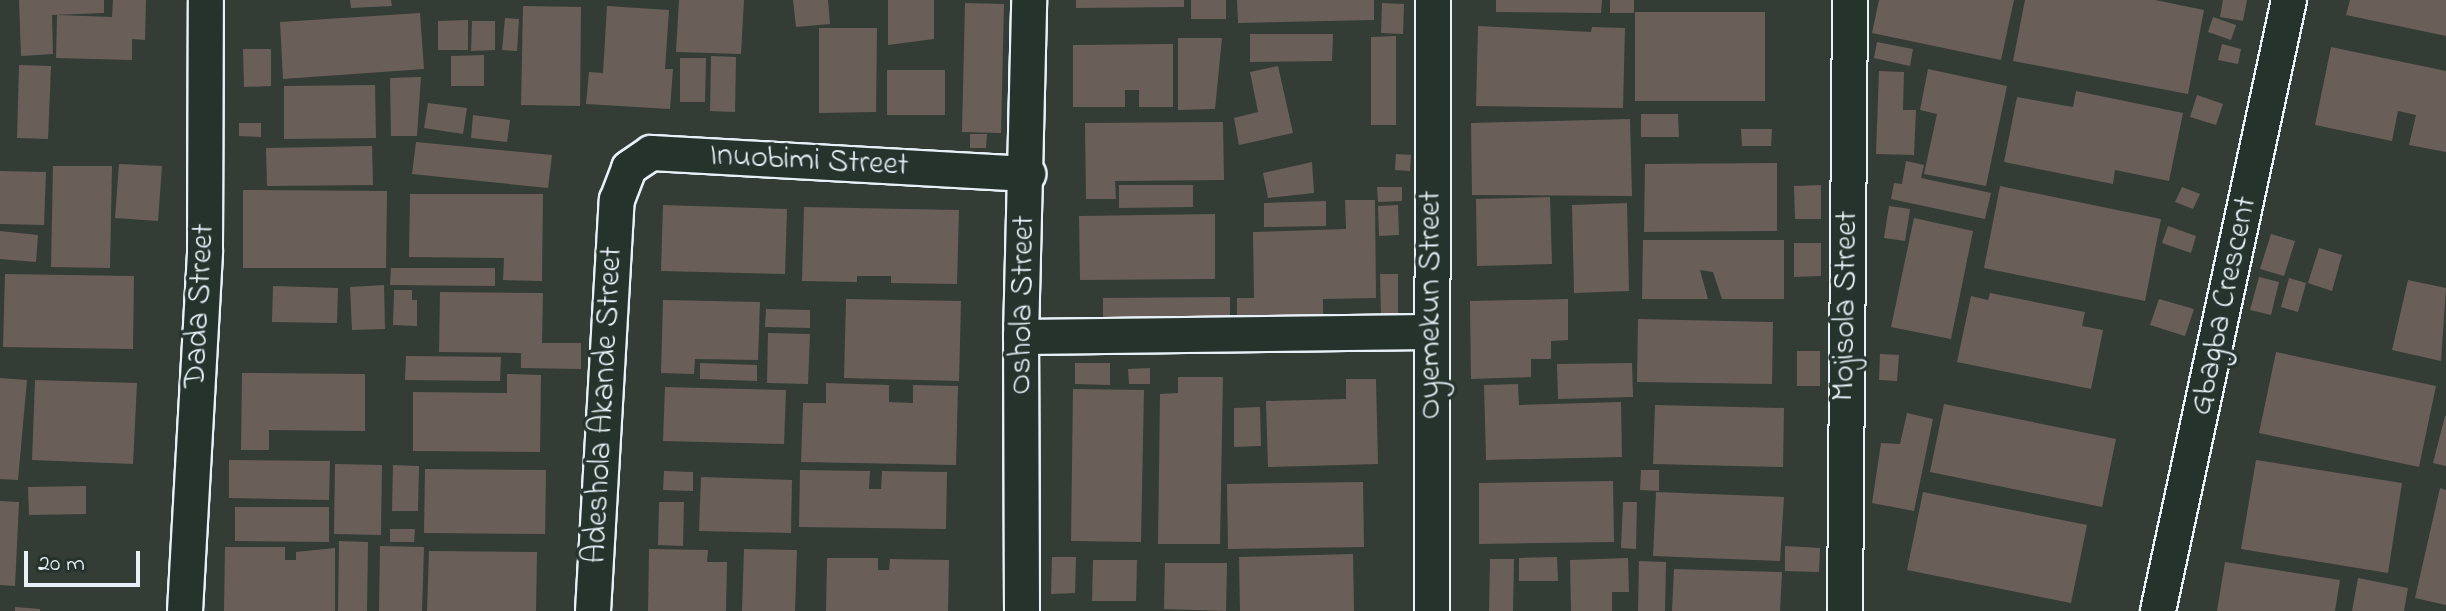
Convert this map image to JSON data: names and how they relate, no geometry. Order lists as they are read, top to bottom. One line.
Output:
{"streets":{"street":["Inuobimi Street","Oshola Street","Oyemekun Street","Dada Street","Mojisola Street","Gbagba Crescent","Adeshola Akande Street"]},"crossings":[["Inuobimi Street","Oshola Street"],["Inuobimi Street","Adeshola Akande Street"]],"scale_bar":"20 m"}
